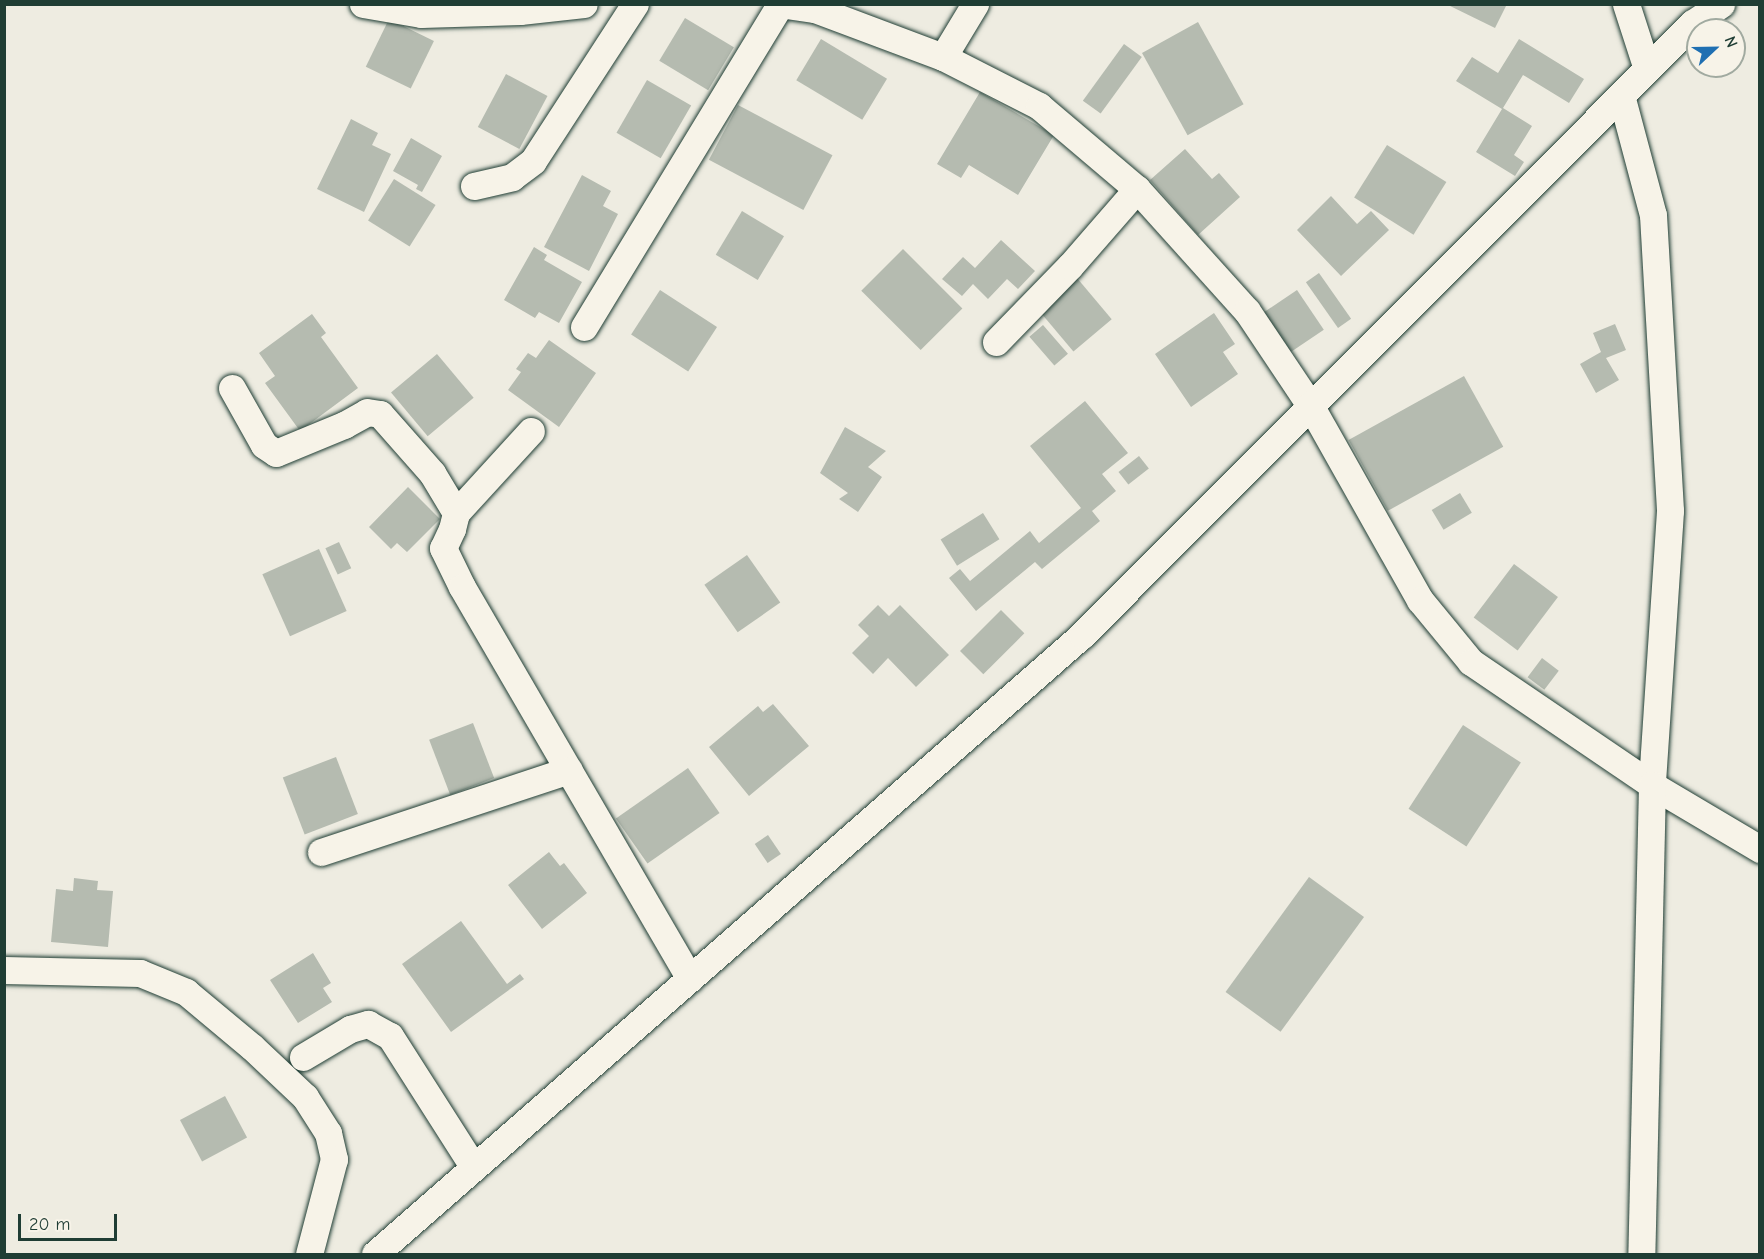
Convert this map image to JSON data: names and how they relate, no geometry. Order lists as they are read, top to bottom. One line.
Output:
{"scale_bar":"20 m","north":"right"}
